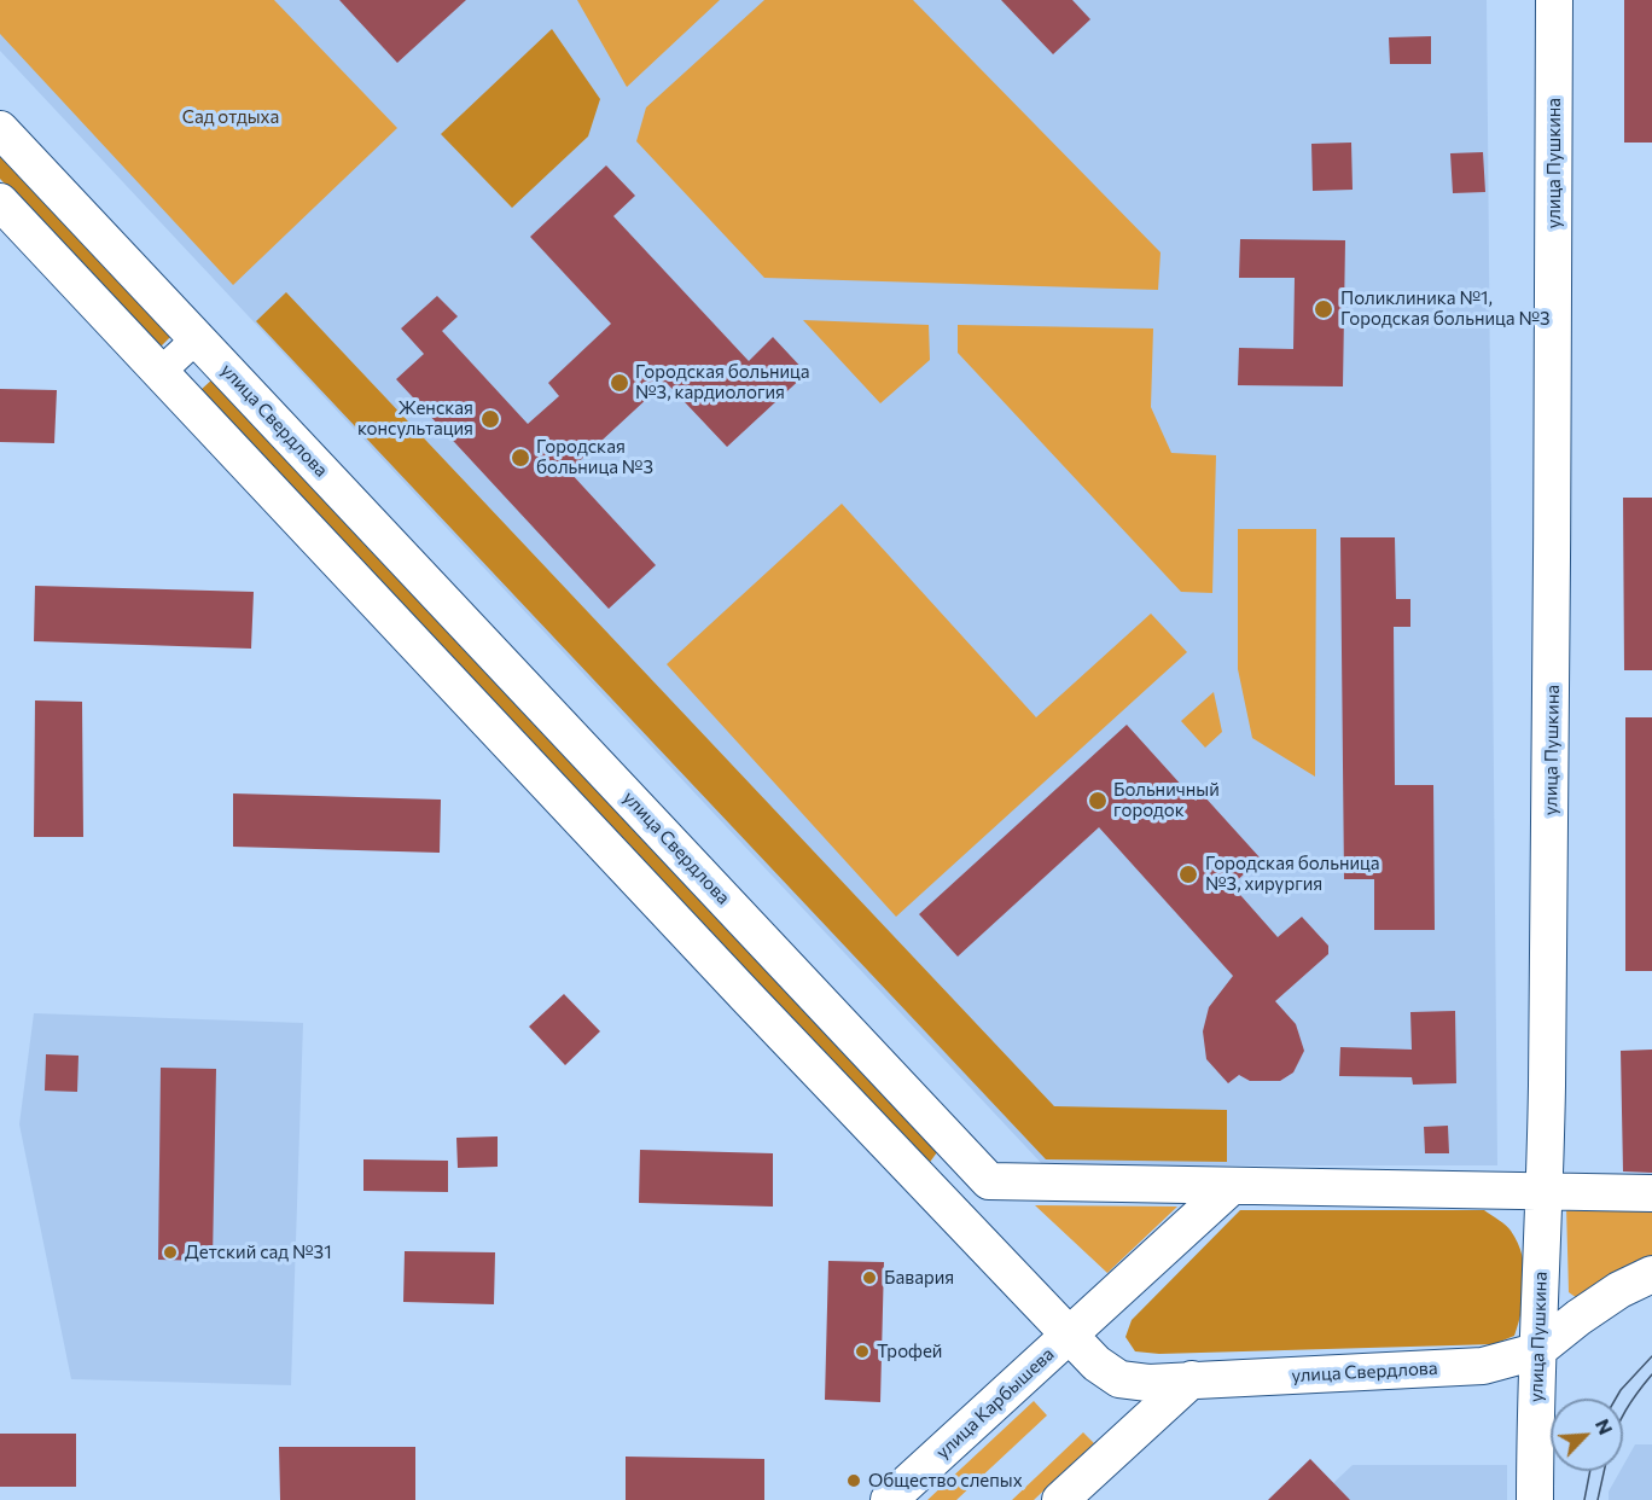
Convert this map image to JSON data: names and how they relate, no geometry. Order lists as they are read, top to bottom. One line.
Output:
{"streets":{"street":["улица Пушкина","улица Свердлова","улица Карбышева"]},"crossings":[["улица Пушкина","улица Свердлова"],["улица Свердлова","улица Карбышева"]],"parks":["Сад отдыха"],"places":["Поликлиника №1, Городская больница №3","Городская больница №3, кардиология","Женская консультация","Городская больница №3","Больничный городок","Городская больница №3, хирургия","Детский сад №31","Бавария","Трофей","Общество слепых"],"north":"top right"}
